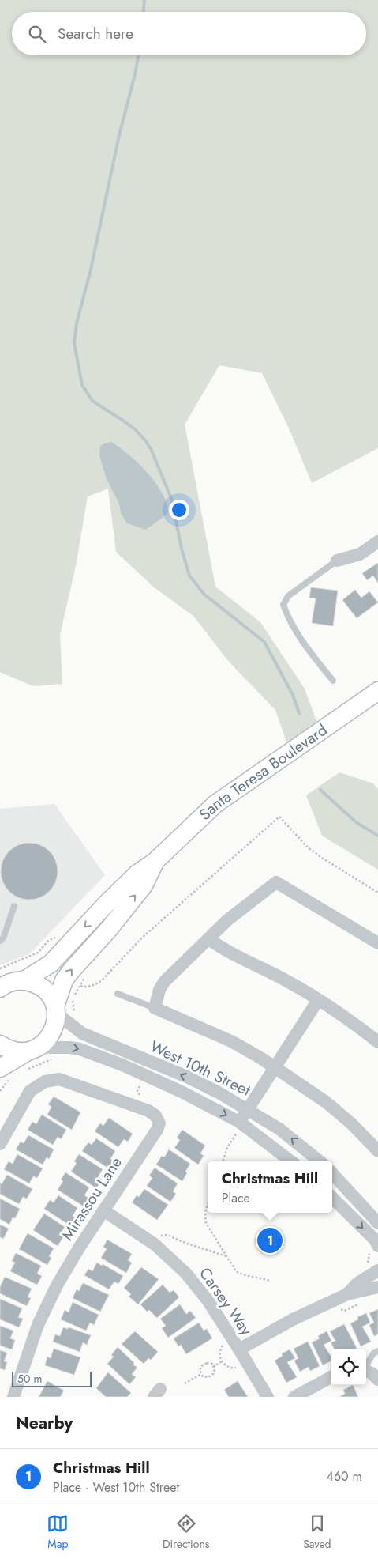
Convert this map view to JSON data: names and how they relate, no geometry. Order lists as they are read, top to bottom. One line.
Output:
{"streets":{"main road":["Santa Teresa Boulevard"],"street":["West 10th Street","Mirassou Lane","Carsey Way"]},"crossings":[["Santa Teresa Boulevard","West 10th Street"],["Mirassou Lane","Carsey Way"]],"scale_bar":"50 m","page":{"search":"Search here","popup":["Christmas Hill","Place"],"pins":"1","scale":"50 m","heading":"Nearby","list":[{"mark":"1","name":"Christmas Hill","note":"Place · West 10th Street","value":"460 m"}],"nav":["Map","Directions","Saved"]}}
